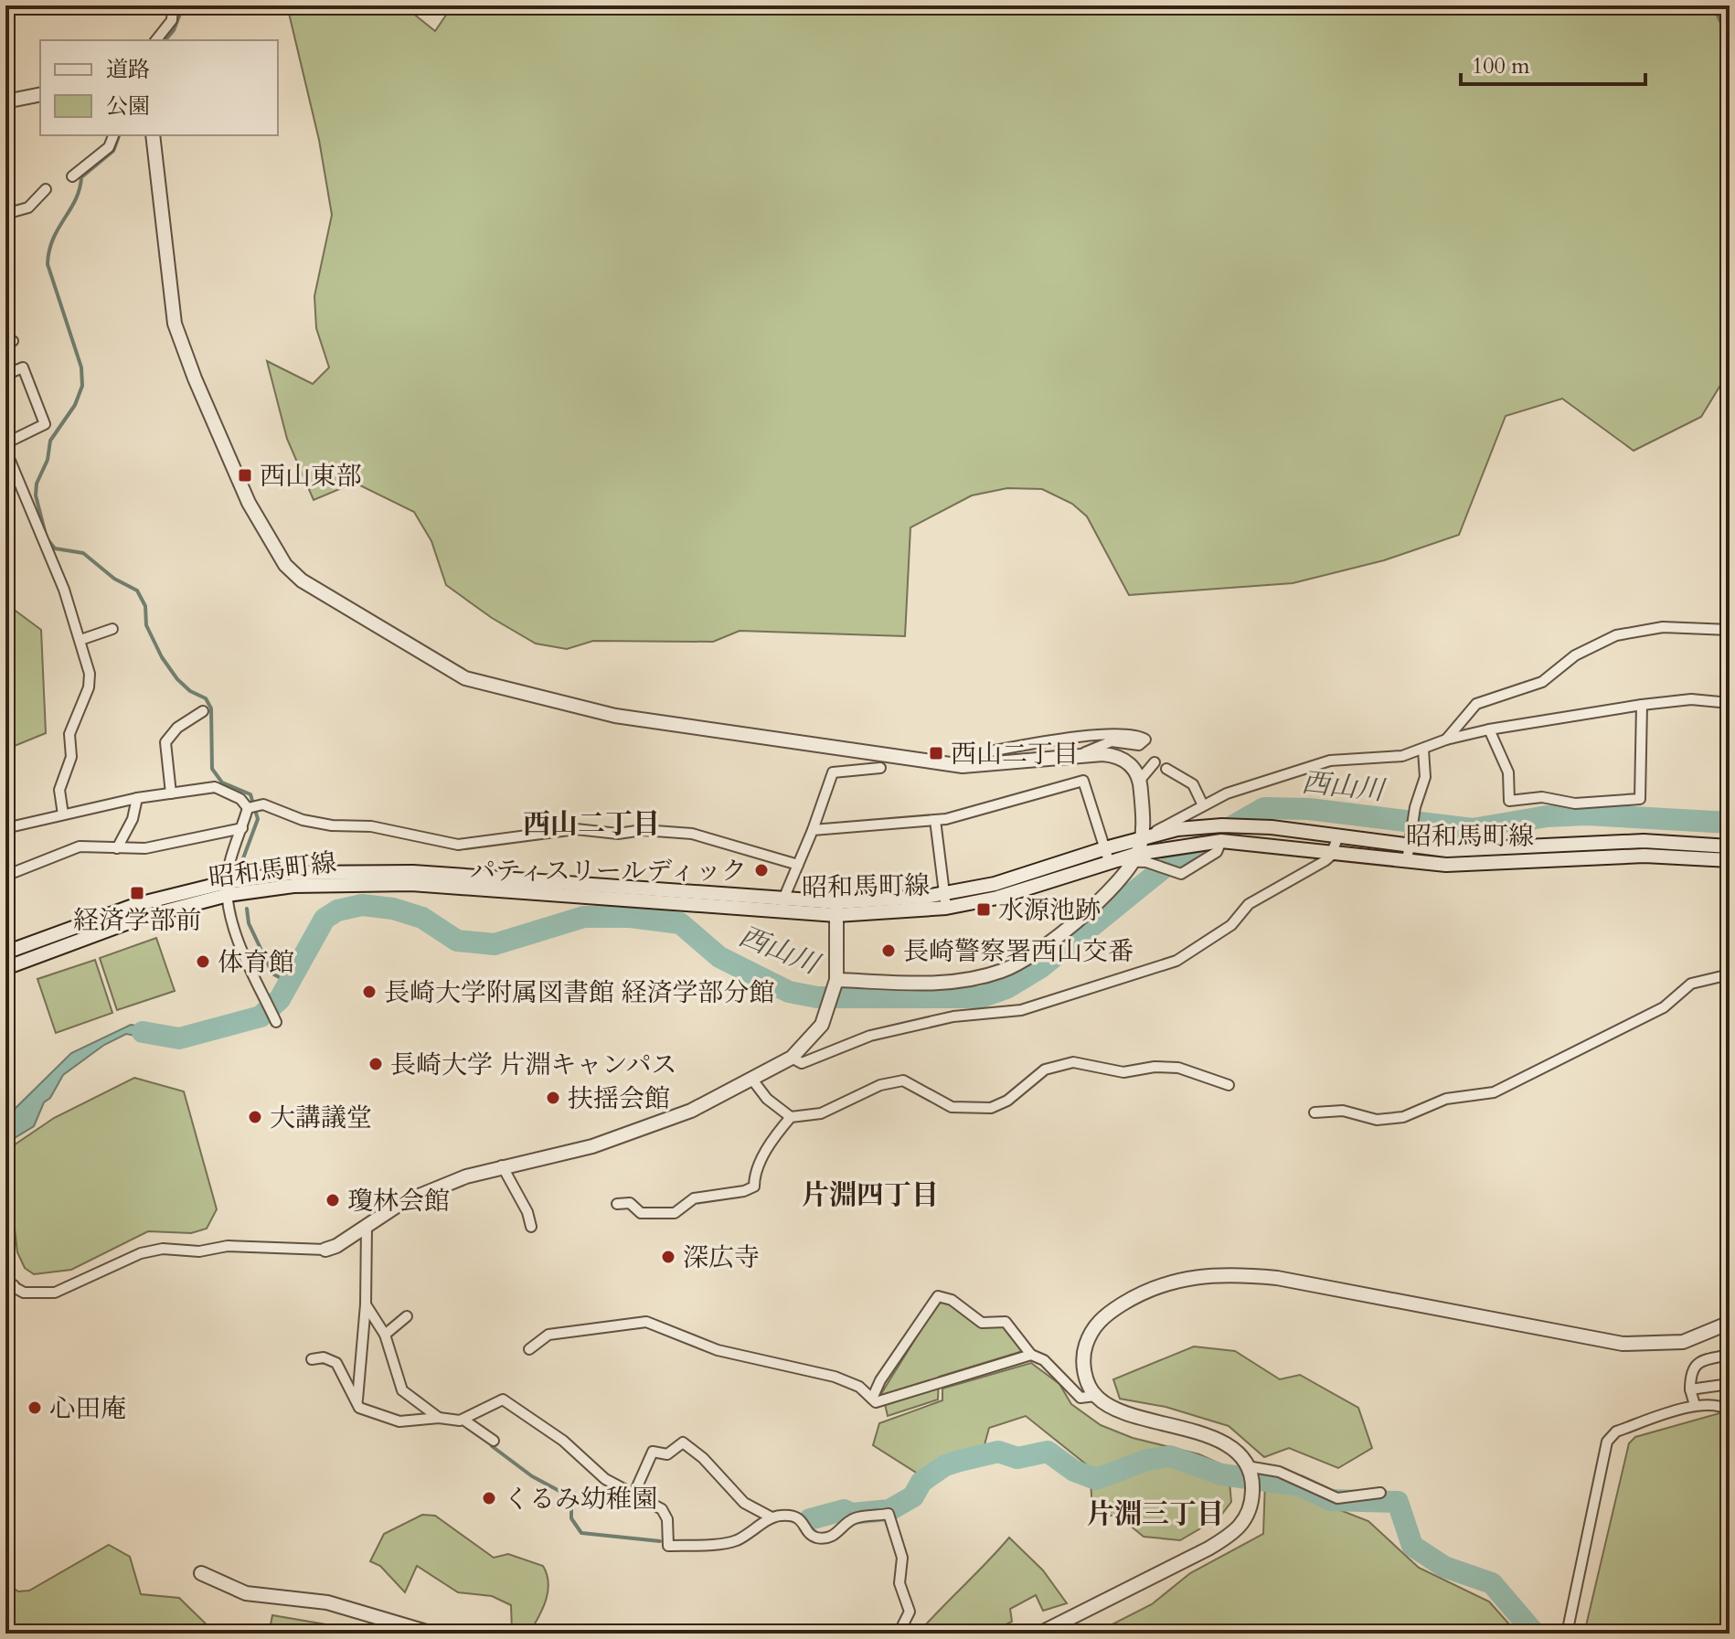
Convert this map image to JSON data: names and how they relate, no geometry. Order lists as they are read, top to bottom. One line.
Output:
{"streets":{"street":["昭和馬町線"]},"districts":["西山二丁目","片淵四丁目","片淵三丁目"],"water":["西山川"],"places":{"transit":["西山東部","西山二丁目","経済学部前","水源池跡"],"other":["パティスリールディック","長崎警察署西山交番","体育館","長崎大学附属図書館 経済学部分館","長崎大学 片淵キャンパス","扶揺会館","大講議堂","瓊林会館","深広寺","心田庵","くるみ幼稚園"]},"legend":["道路","公園"],"scale_bar":"100 m"}
